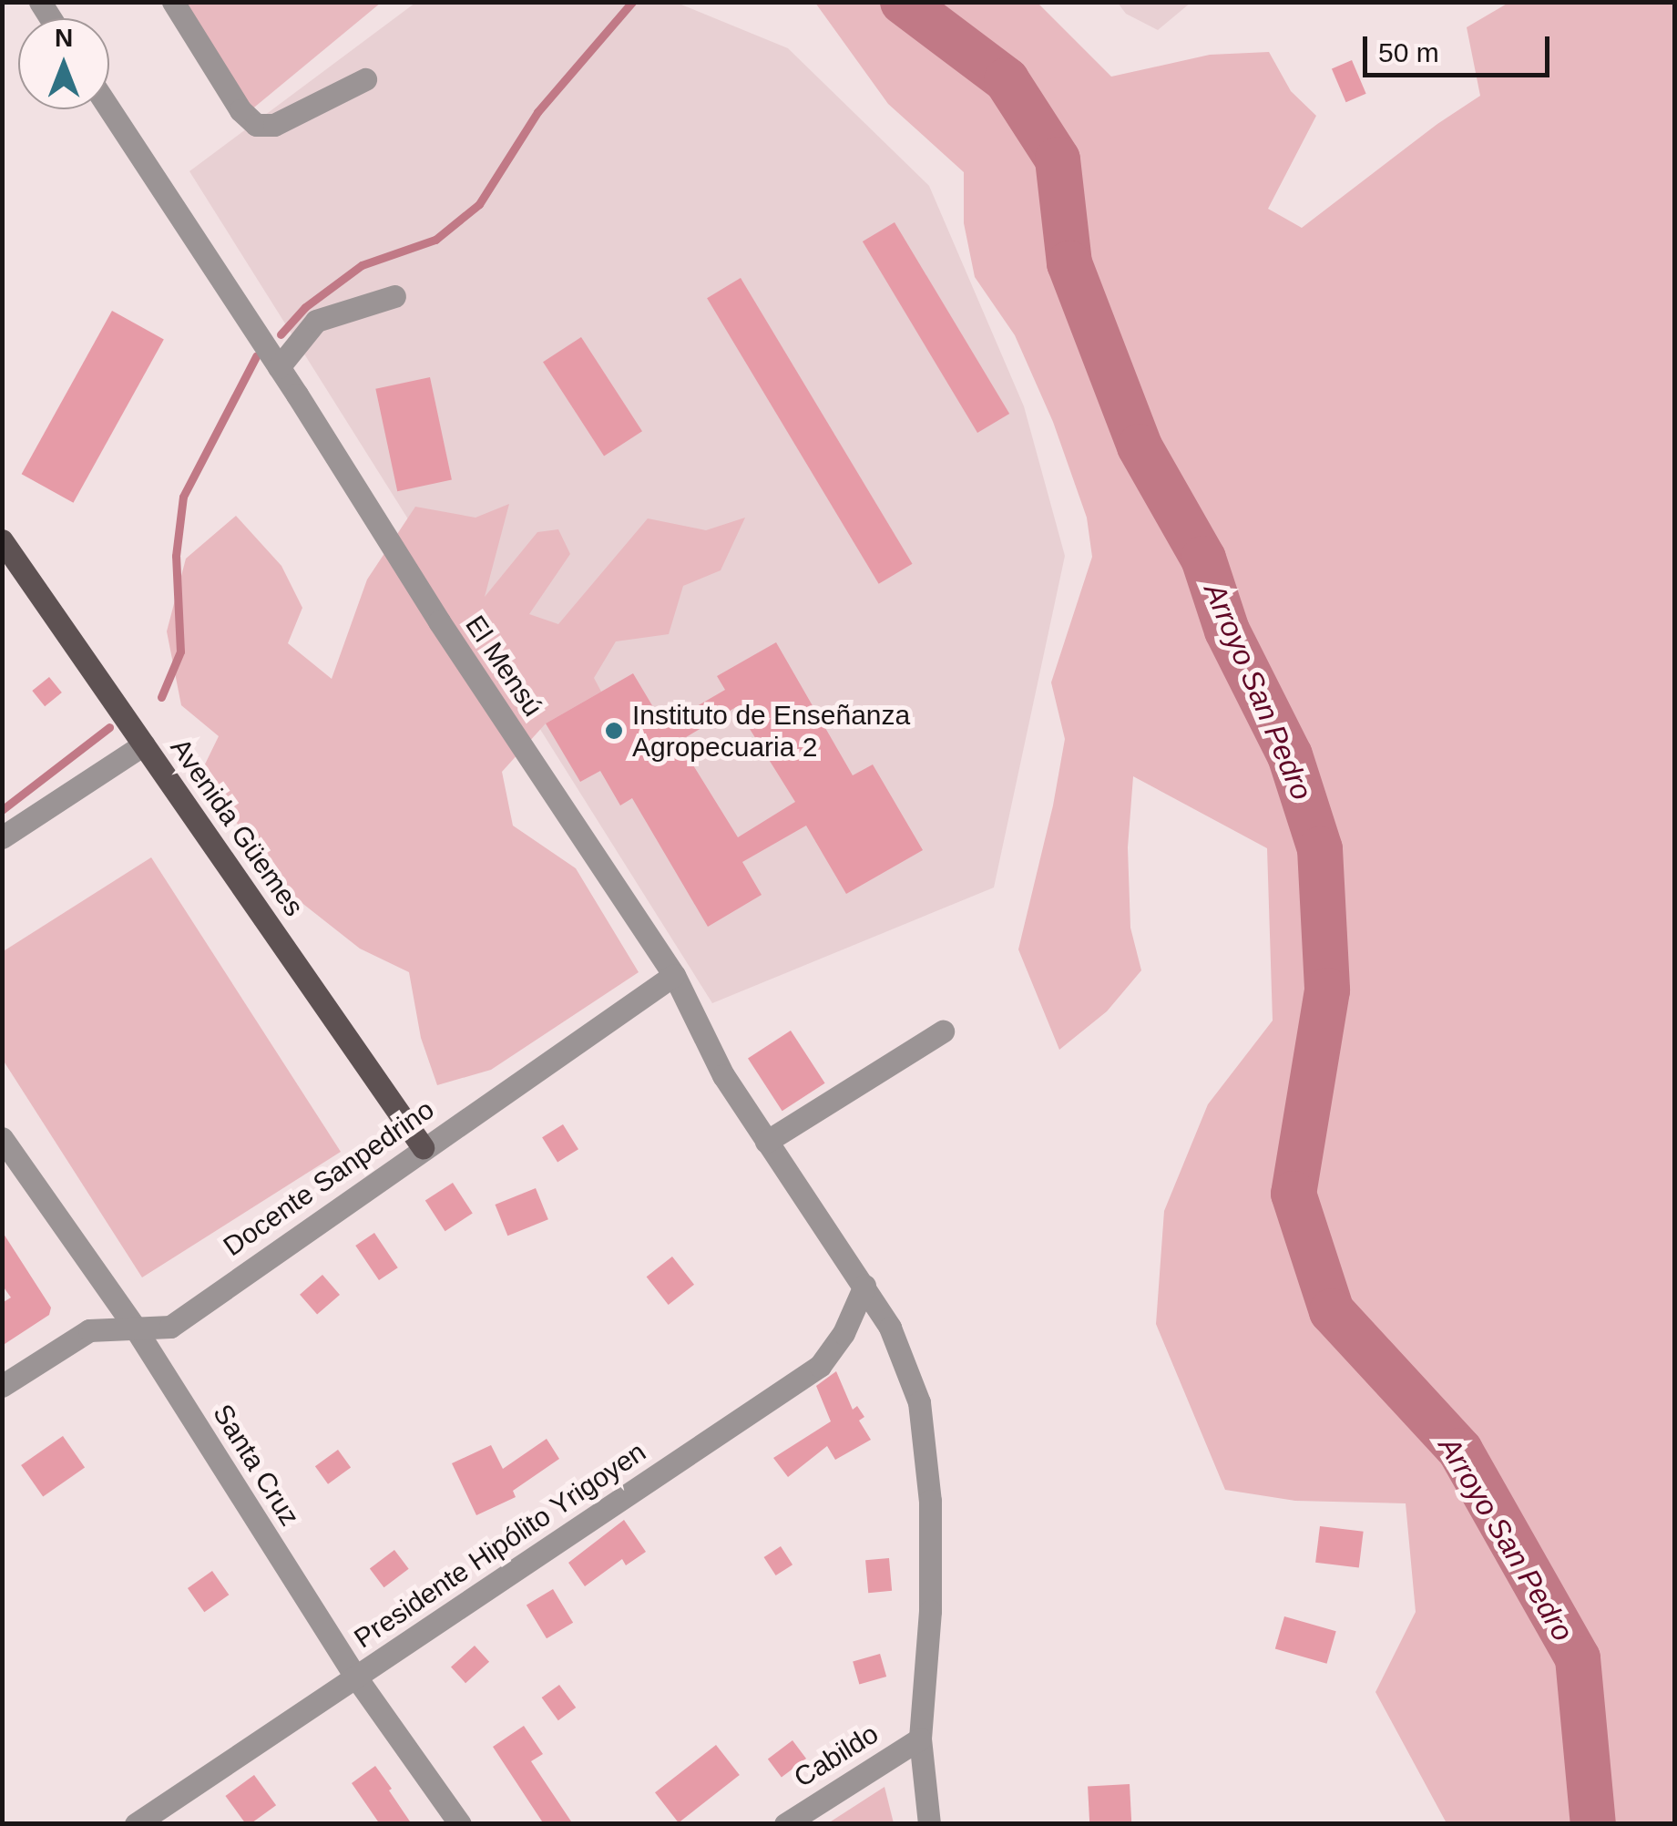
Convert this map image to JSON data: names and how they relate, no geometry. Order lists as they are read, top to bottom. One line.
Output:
{"streets":{"main road":["Avenida Güemes"],"street":["El Mensú","Docente Sanpedrino","Santa Cruz","Presidente Hipólito Yrigoyen","Cabildo"]},"crossings":[["El Mensú","Docente Sanpedrino"],["El Mensú","Presidente Hipólito Yrigoyen"],["El Mensú","Cabildo"],["Avenida Güemes","Docente Sanpedrino"],["Docente Sanpedrino","Santa Cruz"],["Santa Cruz","Presidente Hipólito Yrigoyen"]],"water":["Arroyo San Pedro"],"places":["Instituto de Enseñanza Agropecuaria 2"],"scale_bar":"50 m","north":"top"}
